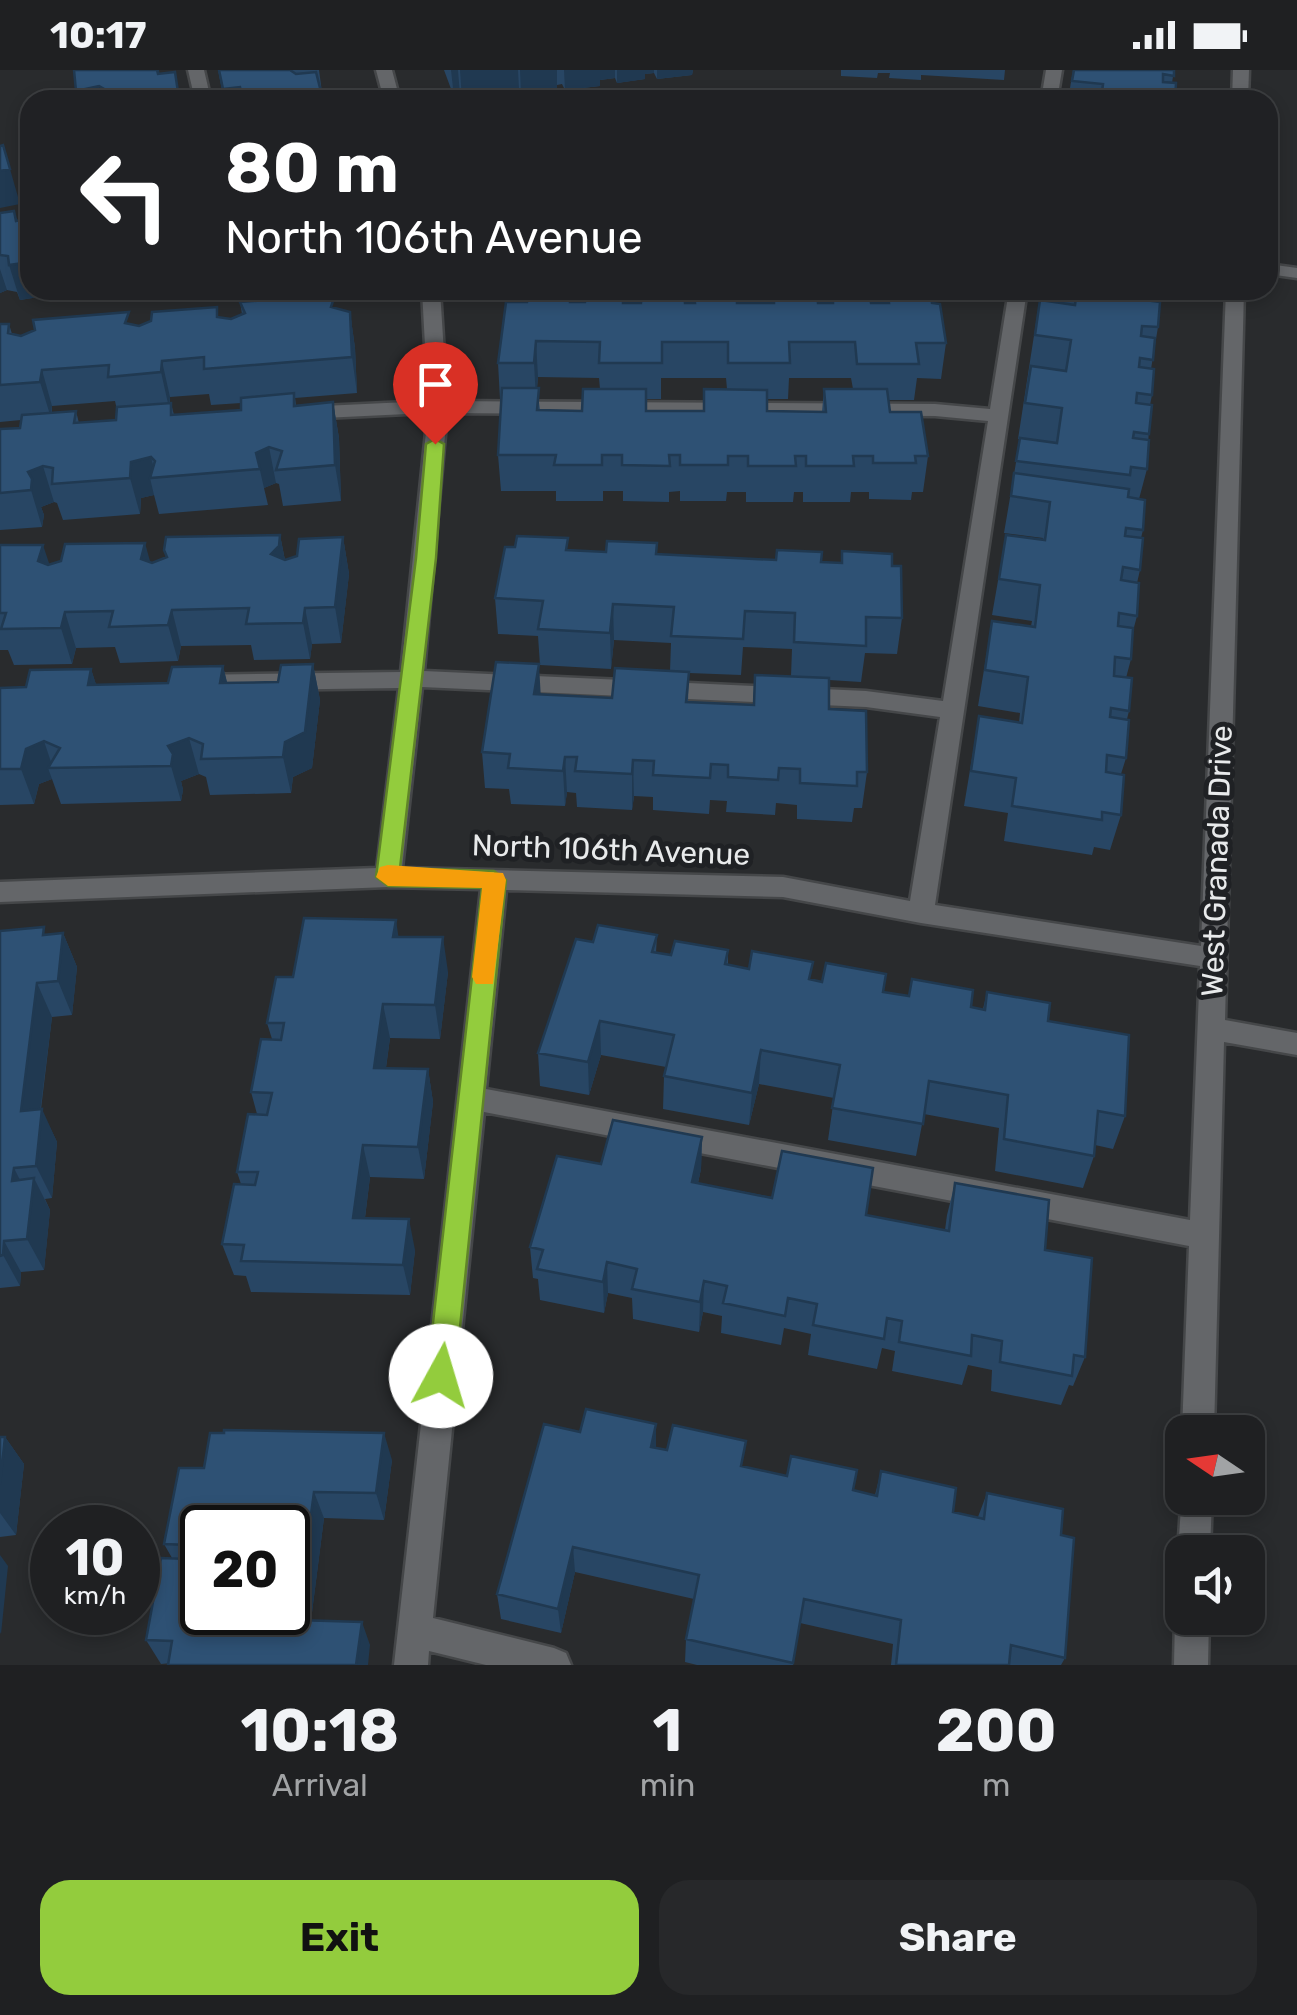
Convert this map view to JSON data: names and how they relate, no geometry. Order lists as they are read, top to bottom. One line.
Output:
{"streets":{"street":["North 106th Avenue","West Granada Drive"]},"crossings":[["North 106th Avenue","West Granada Drive"]],"north":"left","page":{"status":"10:17","turn":["80 m","North 106th Avenue"],"speed":"10 km/h","limit":"20","eta":["10:18","Arrival","1","min","200","m"],"buttons":["Exit","Share"]}}
